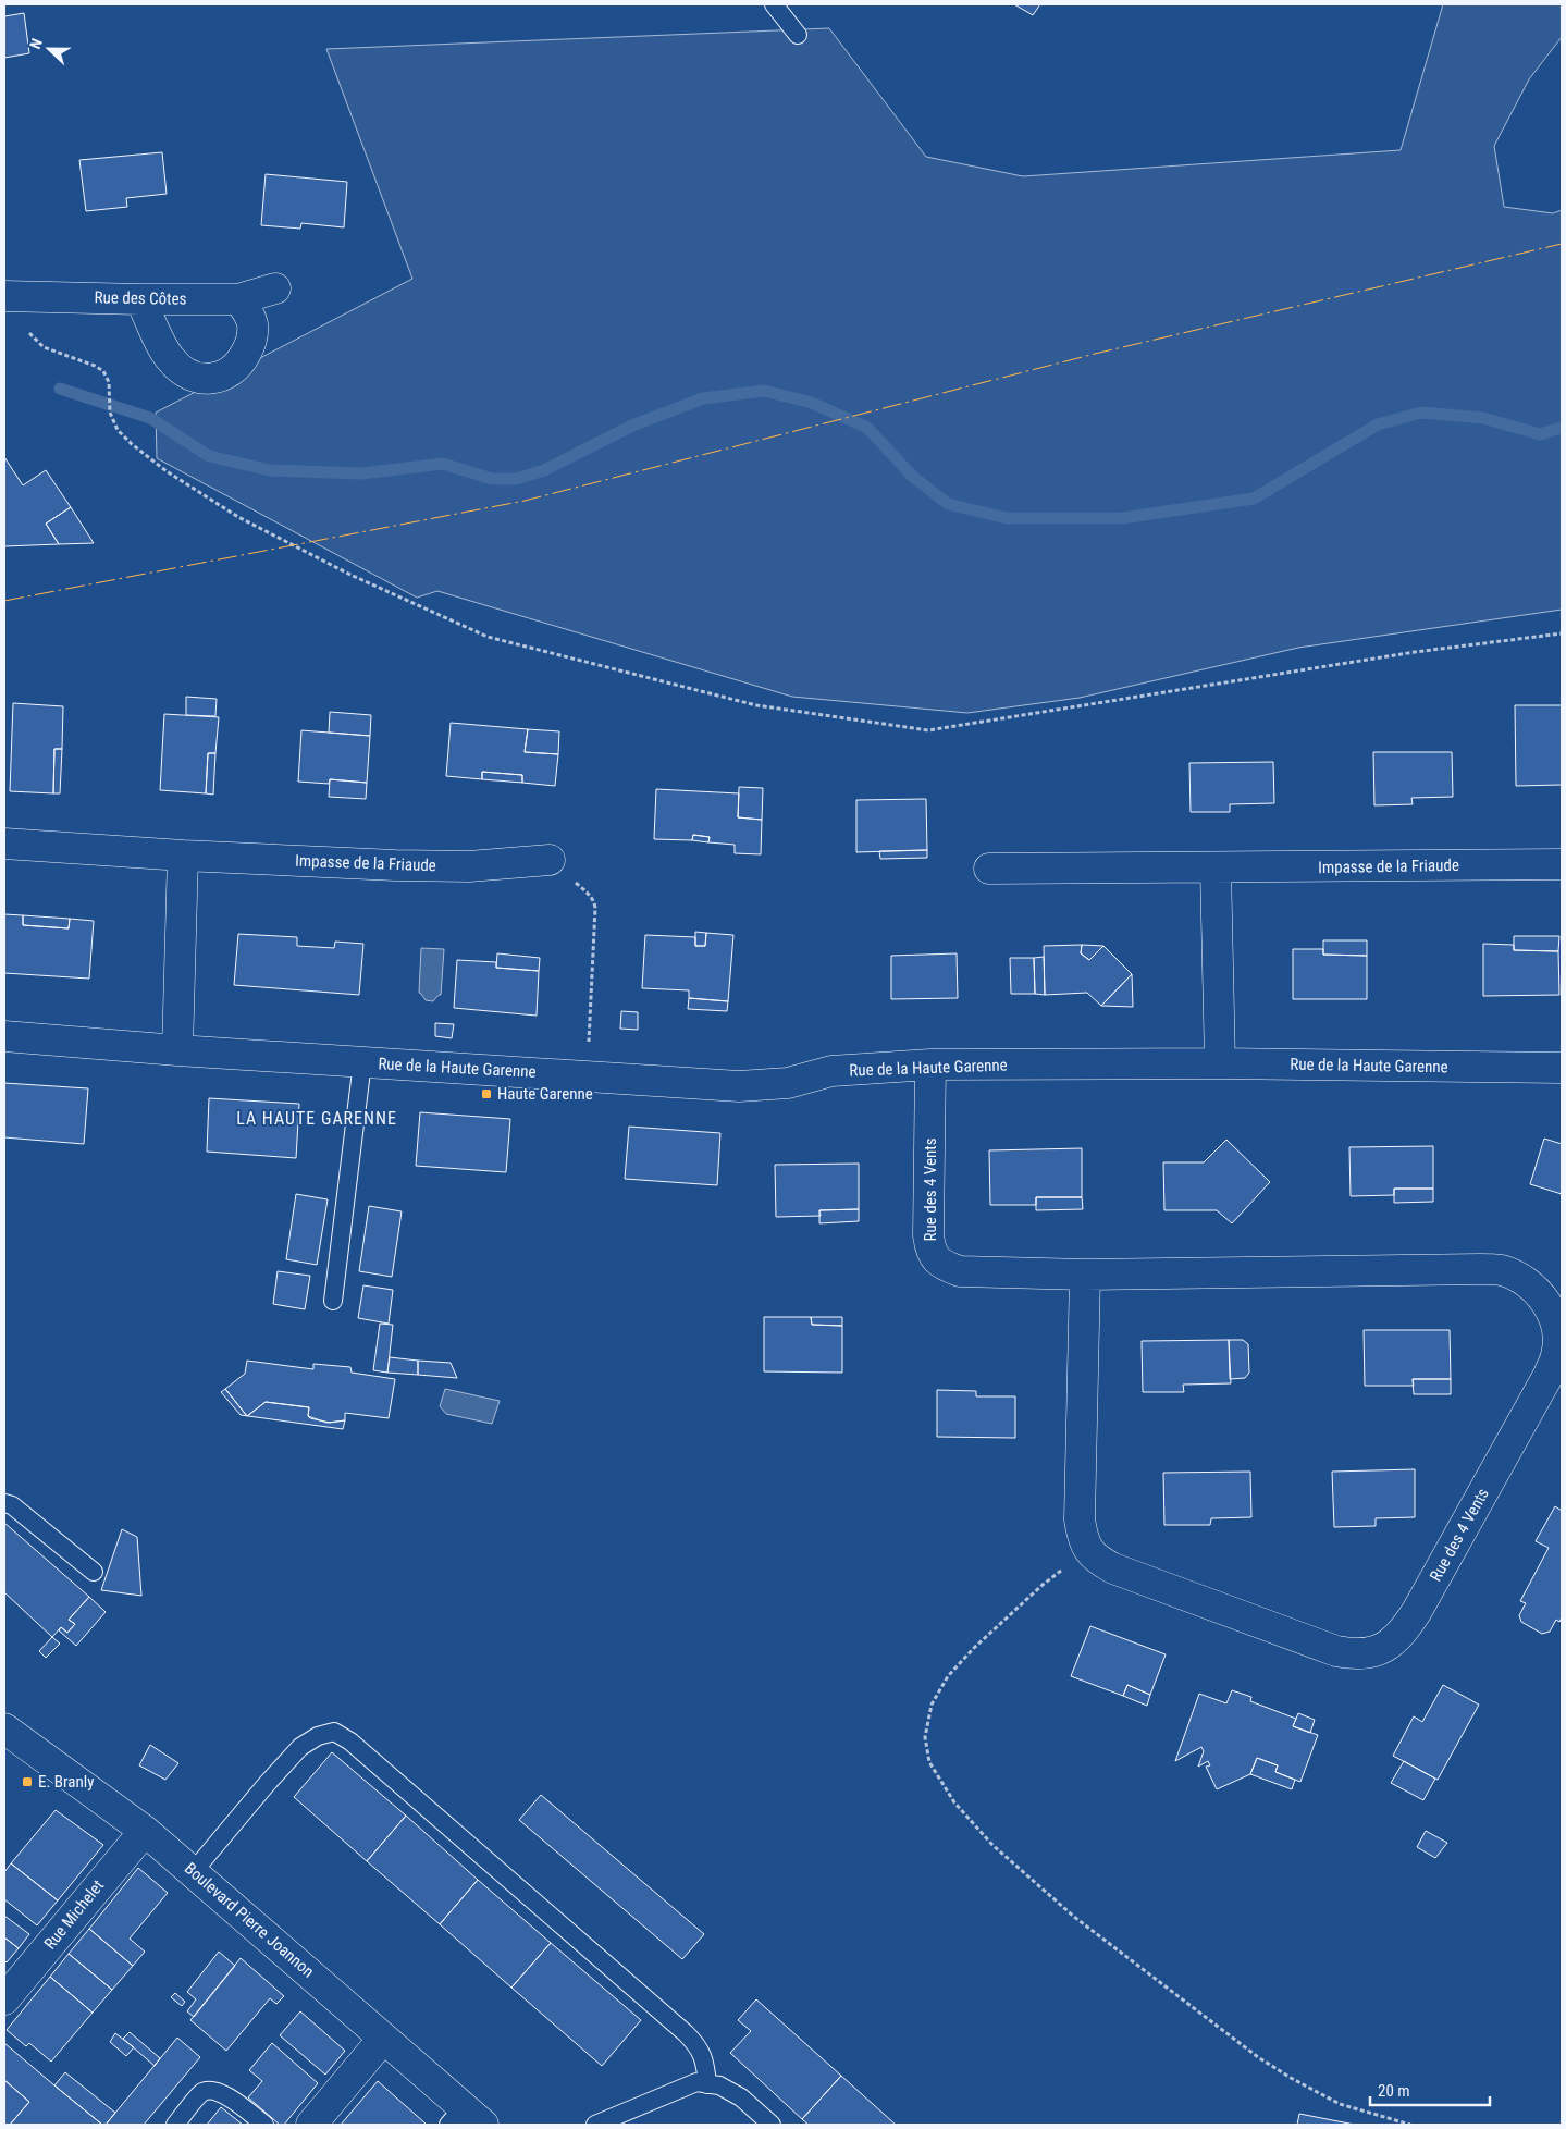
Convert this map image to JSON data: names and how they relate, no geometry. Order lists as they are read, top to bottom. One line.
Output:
{"streets":{"street":["Rue des Côtes","Impasse de la Friaude","Rue de la Haute Garenne","Rue des 4 Vents","Rue Michelet","Boulevard Pierre Joannon"]},"crossings":[["Rue de la Haute Garenne","Rue des 4 Vents"],["Rue Michelet","Boulevard Pierre Joannon"]],"districts":["LA HAUTE GARENNE"],"places":{"transit":["Haute Garenne","E. Branly"]},"scale_bar":"20 m","north":"left"}
